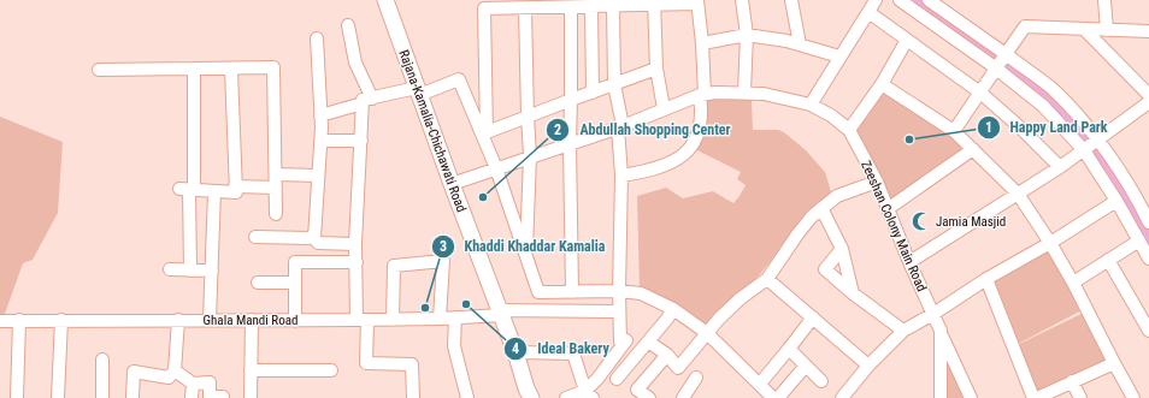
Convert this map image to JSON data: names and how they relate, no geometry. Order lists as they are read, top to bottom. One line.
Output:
{"streets":{"main road":["Rajana-Kamalia-Chichawati Road"],"street":["Zeeshan Colony Main Road","Ghala Mandi Road"]},"crossings":[["Rajana-Kamalia-Chichawati Road","Zeeshan Colony Main Road"],["Rajana-Kamalia-Chichawati Road","Ghala Mandi Road"]],"places":{"other":["Happy Land Park","Abdullah Shopping Center","Ideal Bakery","Khaddi Khaddar Kamalia"],"mosque":["Jamia Masjid"]}}
